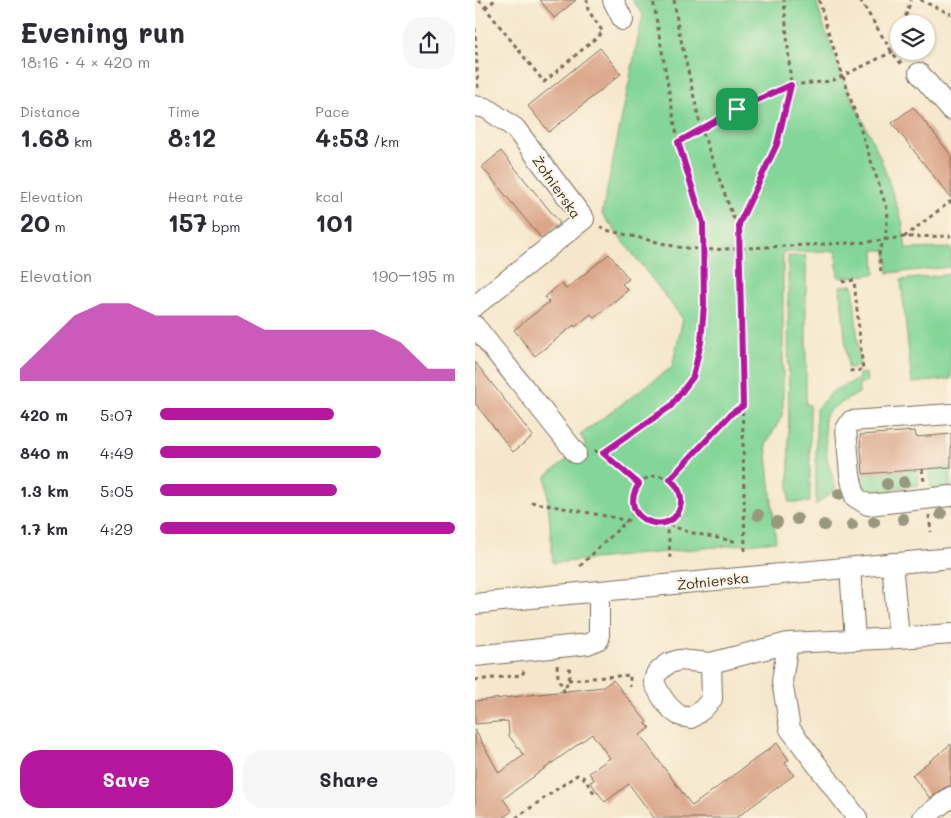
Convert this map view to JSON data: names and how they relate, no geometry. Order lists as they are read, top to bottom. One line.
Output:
{"streets":{"street":["Żołnierska"]},"page":{"heading":["Evening run","18:16 · 4 × 420 m"],"stats":[["Distance","1.68 km"],["Time","8:12"],["Pace","4:53 /km"],["Elevation","20 m"],["Heart rate","157 bpm"],["kcal","101"]],"chart":["Elevation","190–195 m"],"list":[{"name":"420 m","note":"5:07"},{"name":"840 m","note":"4:49"},{"name":"1.3 km","note":"5:05"},{"name":"1.7 km","note":"4:29"}],"buttons":["Save","Share"]}}
